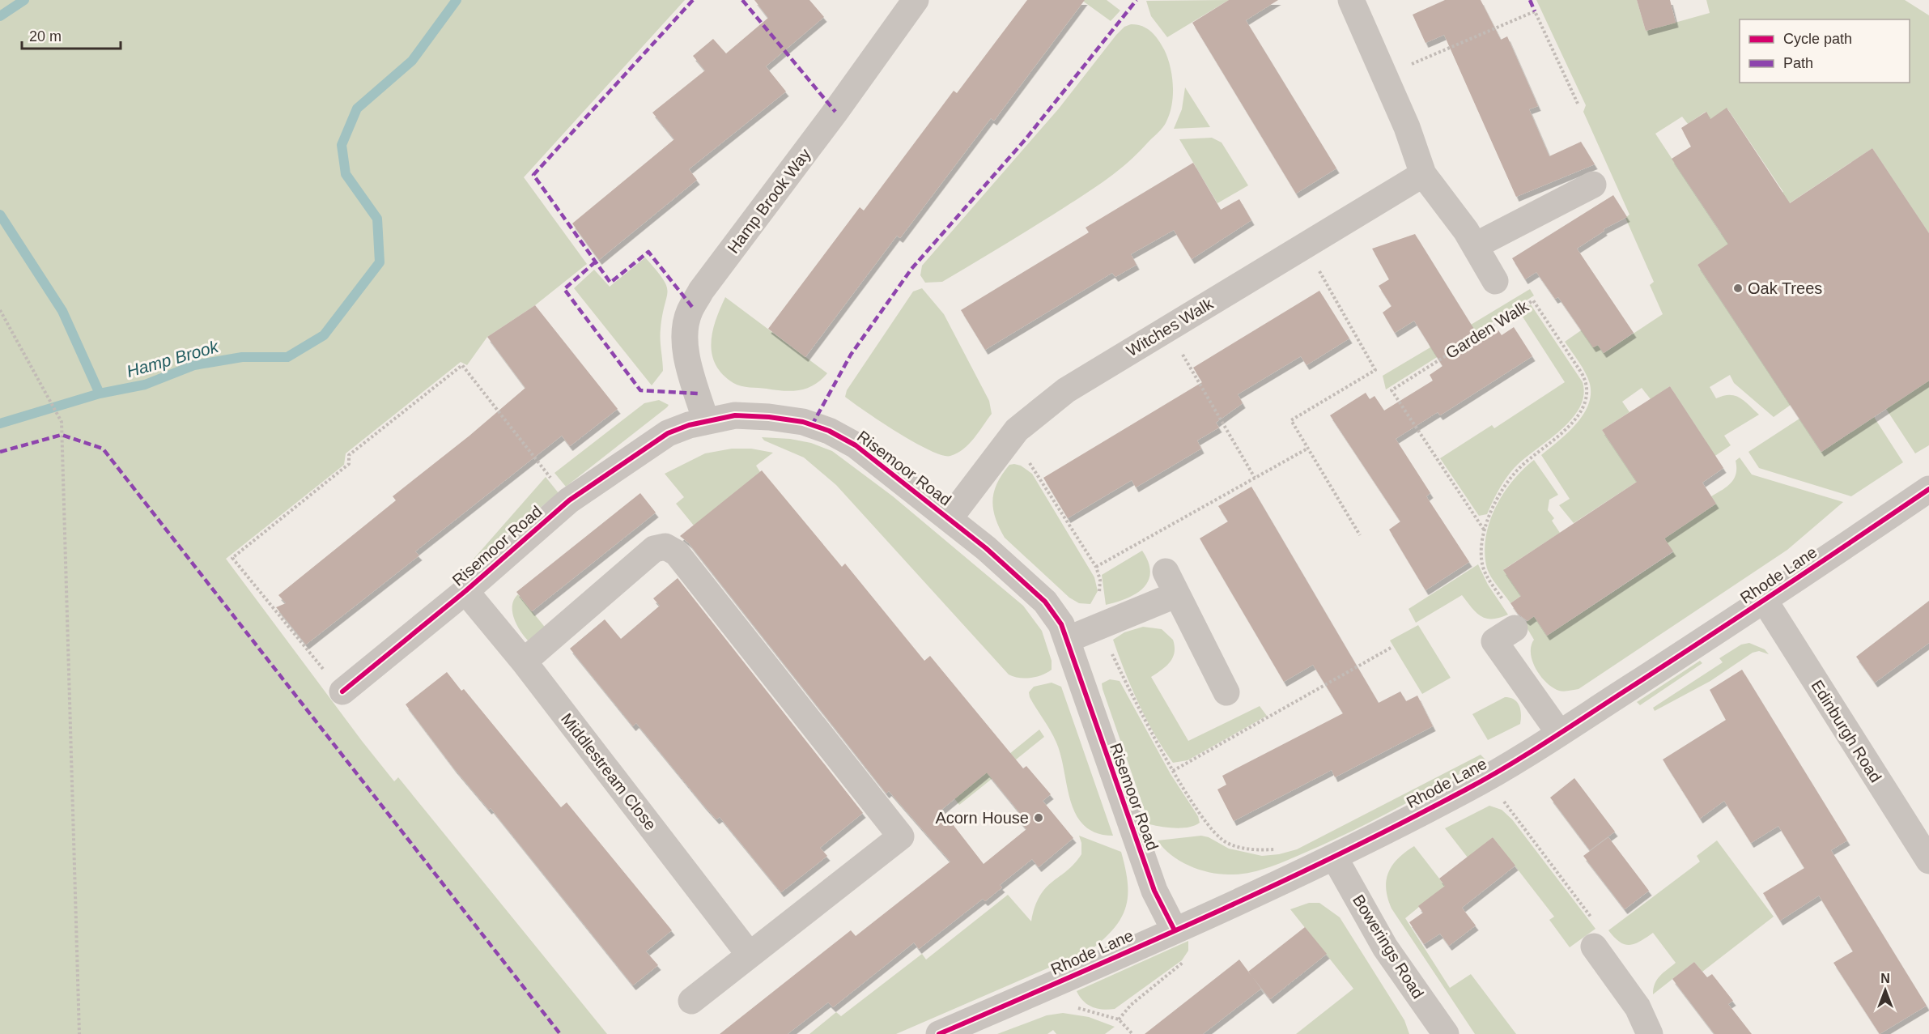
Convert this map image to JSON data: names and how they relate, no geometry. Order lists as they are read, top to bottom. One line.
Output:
{"streets":{"street":["Hamp Brook Way","Witches Walk","Risemoor Road","Rhode Lane","Edinburgh Road","Middlestream Close","Bowerings Road"],"path":["Garden Walk"]},"crossings":[["Hamp Brook Way","Risemoor Road"],["Witches Walk","Risemoor Road"],["Risemoor Road","Rhode Lane"],["Risemoor Road","Middlestream Close"],["Rhode Lane","Edinburgh Road"],["Rhode Lane","Bowerings Road"]],"water":["Hamp Brook"],"places":["Oak Trees","Acorn House"],"legend":["Cycle path","Path"],"scale_bar":"20 m","north":"top"}
